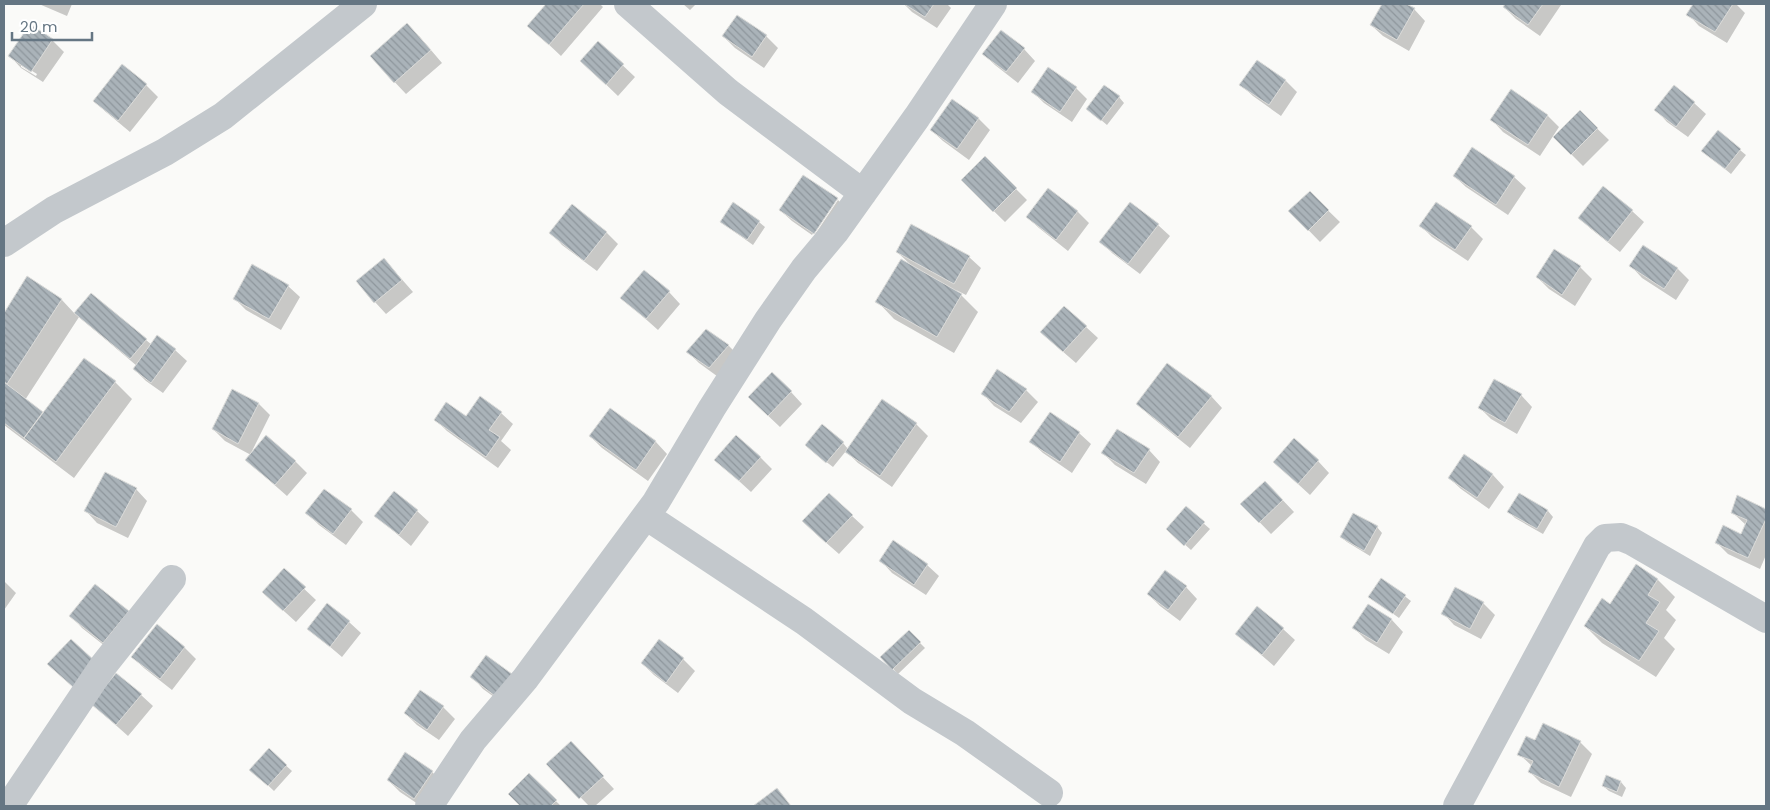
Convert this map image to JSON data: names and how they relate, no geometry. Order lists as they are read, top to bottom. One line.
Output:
{"scale_bar":"20 m"}
